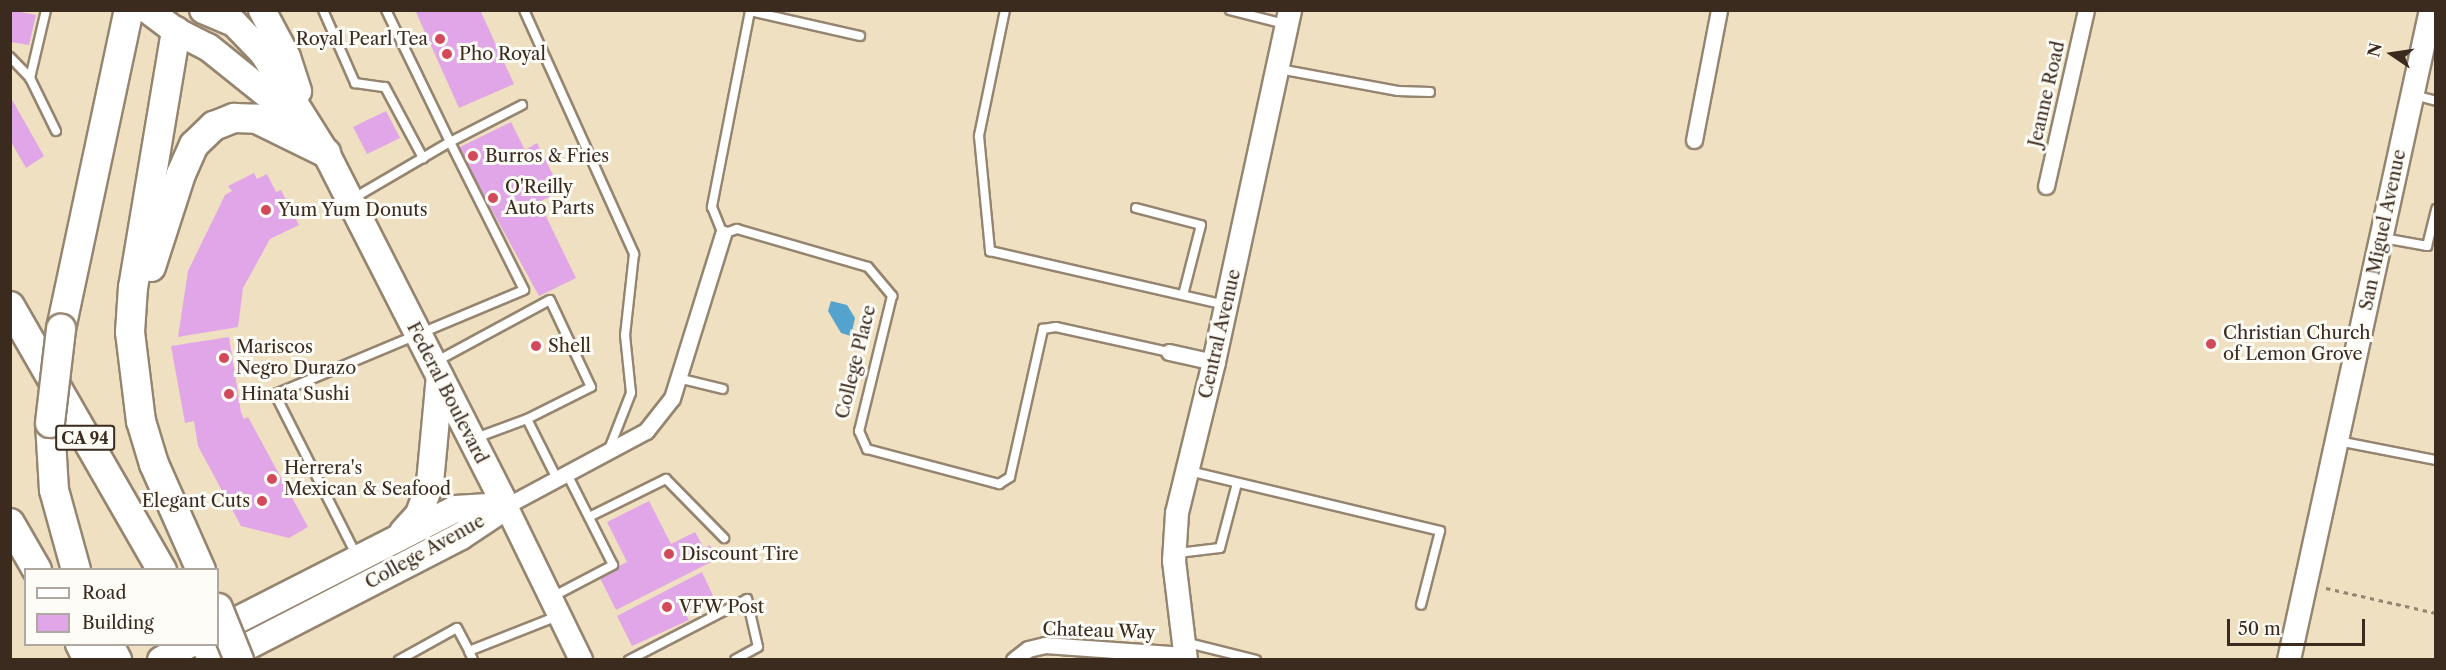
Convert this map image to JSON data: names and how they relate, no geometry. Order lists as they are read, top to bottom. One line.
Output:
{"streets":{"highway":["CA 94"],"main road":["Federal Boulevard","College Avenue"],"street":["Jeanne Road","San Miguel Avenue","Central Avenue","College Place","Chateau Way"]},"crossings":[["Central Avenue","College Place"],["Central Avenue","Chateau Way"],["Federal Boulevard","College Avenue"]],"places":["Royal Pearl Tea","Pho Royal","Burros & Fries","O'Reilly Auto Parts","Yum Yum Donuts","Christian Church of Lemon Grove","Shell","Mariscos Negro Durazo","Hinata Sushi","Herrera's Mexican & Seafood","Elegant Cuts","Discount Tire","VFW Post"],"legend":["Road","Building"],"scale_bar":"50 m","north":"left"}
